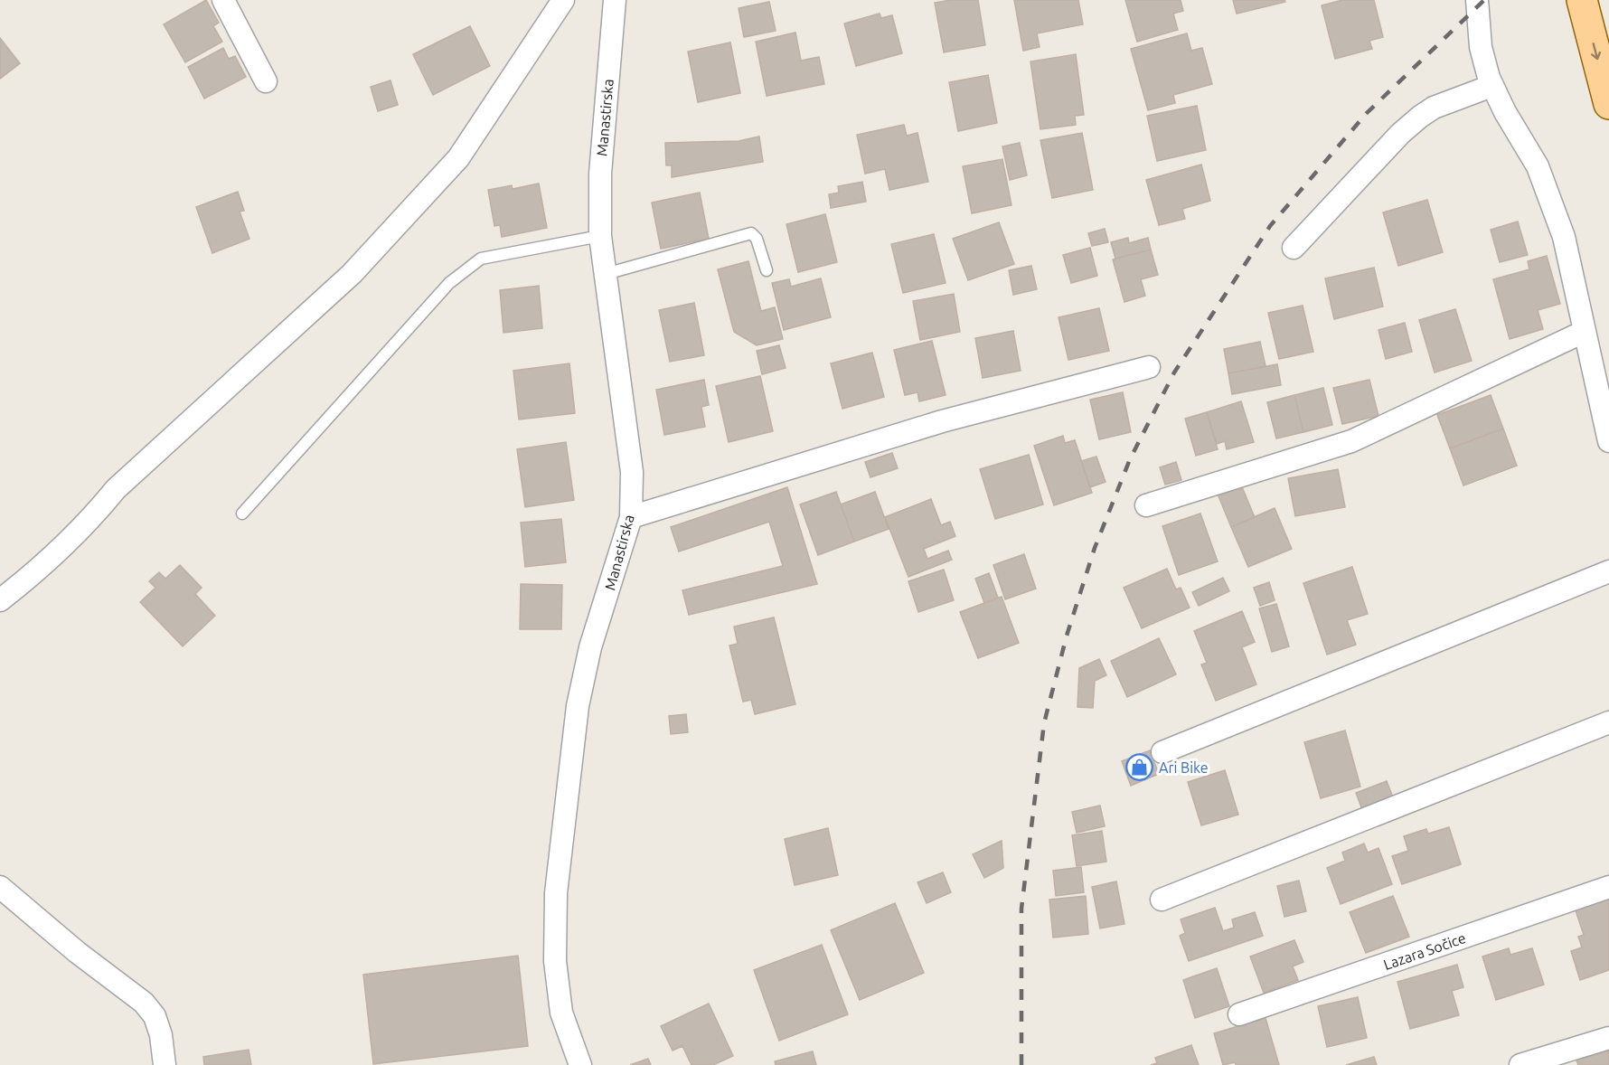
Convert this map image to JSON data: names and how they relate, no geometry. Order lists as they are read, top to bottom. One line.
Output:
{"streets":{"street":["Manastirska","Lazara Sočice"]},"places":{"shop":["Ari Bike"]}}
